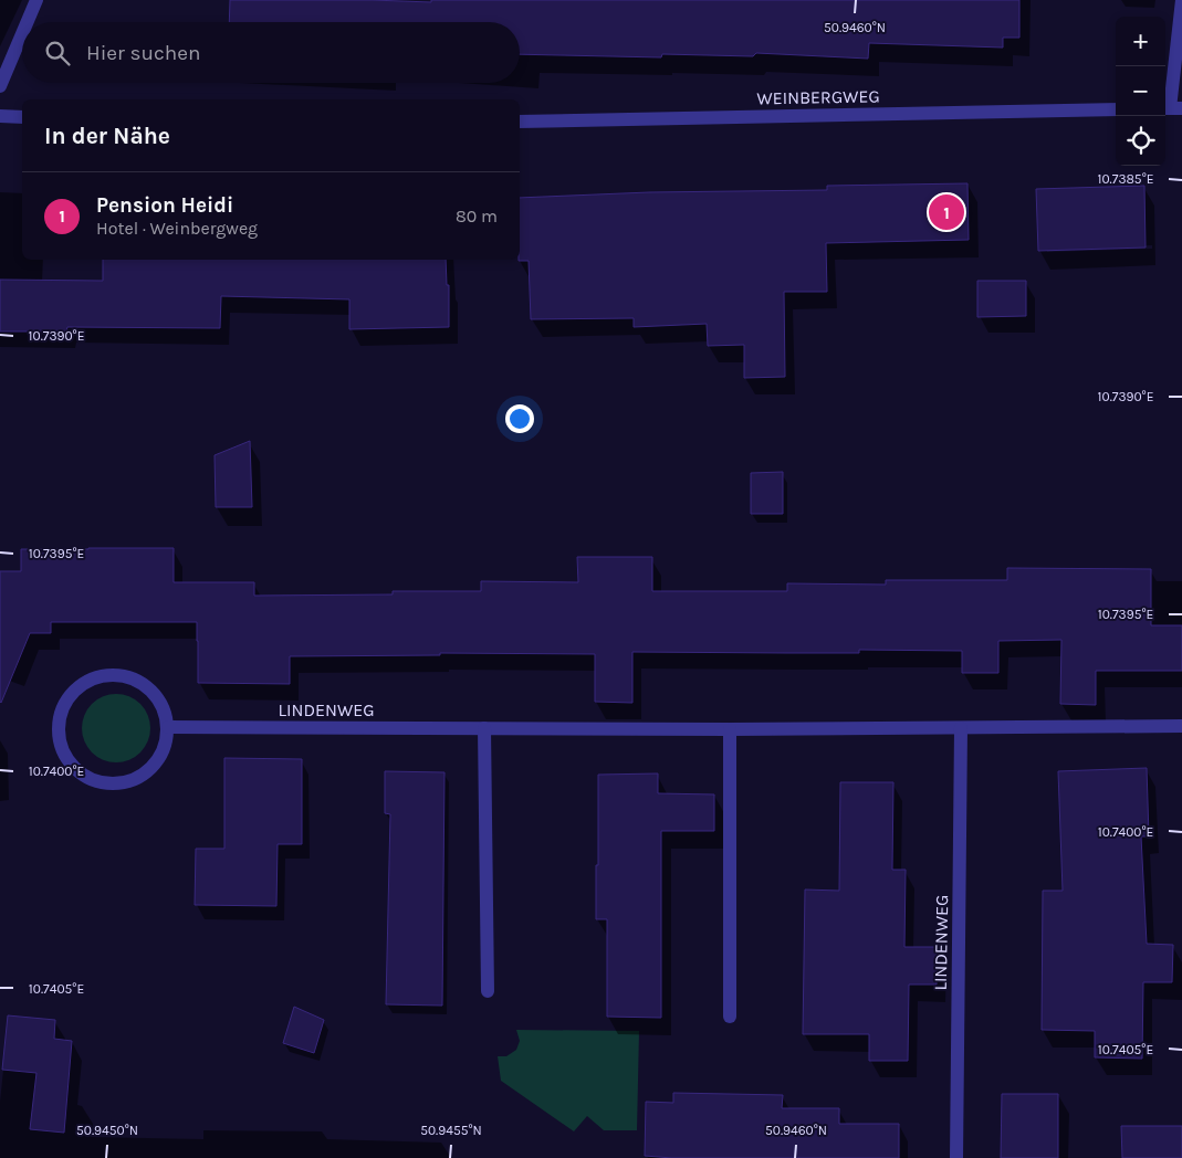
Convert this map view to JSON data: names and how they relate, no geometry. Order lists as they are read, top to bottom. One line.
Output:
{"streets":{"street":["WEINBERGWEG","LINDENWEG"]},"page":{"map_buttons":["+","−"],"search":"Hier suchen","heading":"In der Nähe","list":[{"mark":"1","name":"Pension Heidi","note":"Hotel · Weinbergweg","value":"80 m"}],"pins":"1"},"coordinates":["50.9460°N","10.7385°E","10.7390°E","10.7395°E","10.7400°E","10.7405°E","50.9450°N","50.9455°N"]}
